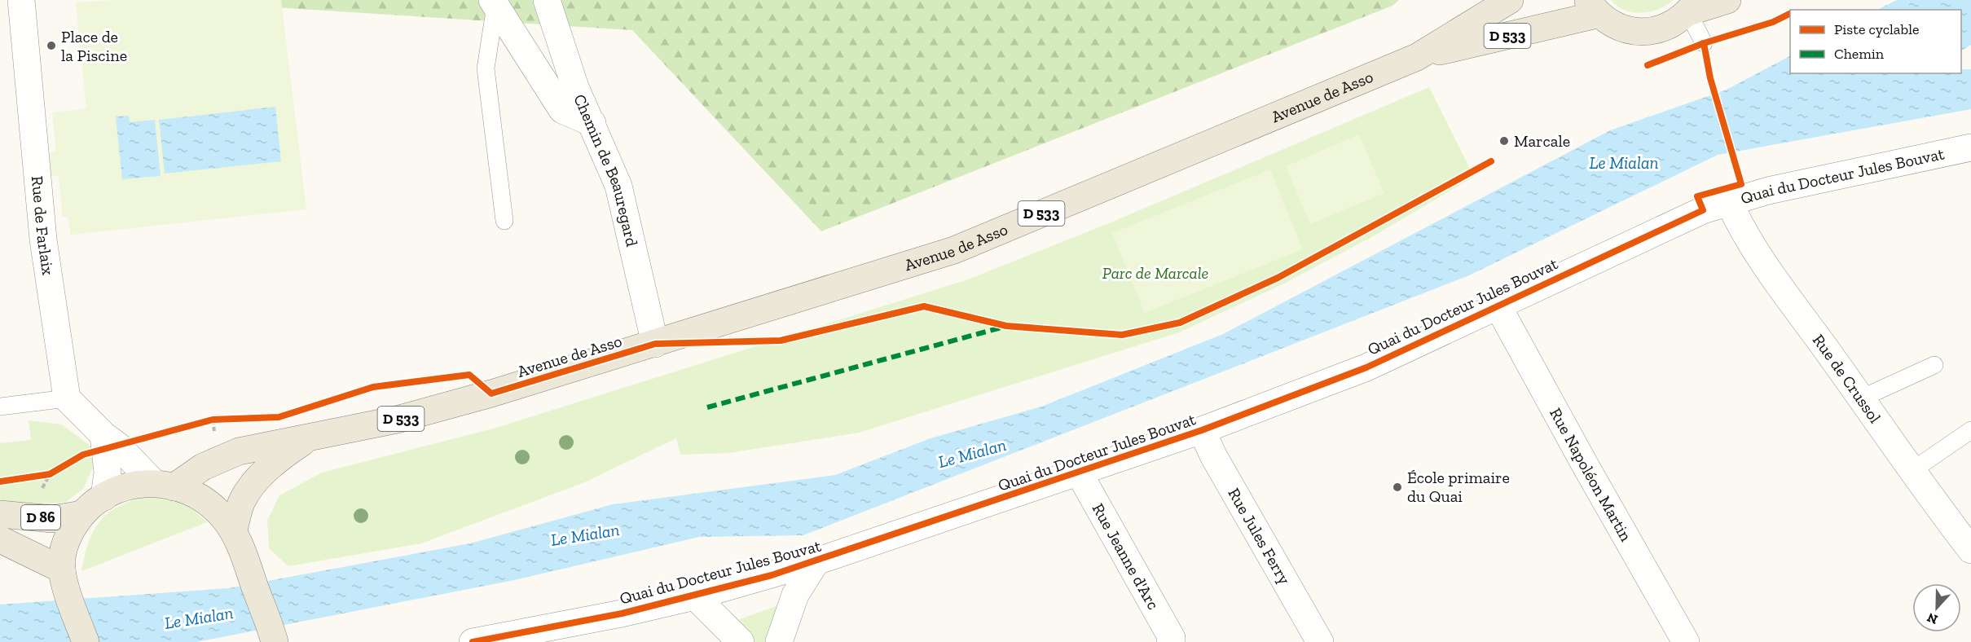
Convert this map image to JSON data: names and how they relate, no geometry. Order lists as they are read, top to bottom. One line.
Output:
{"streets":{"main road":["D 533","Avenue de Asso","D 86"],"street":["Chemin de Beauregard","Quai du Docteur Jules Bouvat","Rue de Farlaix","Rue de Crussol","Rue Napoléon Martin","Rue Jules Ferry","Rue Jeanne d'Arc"]},"crossings":[["Avenue de Asso","Chemin de Beauregard"],["Quai du Docteur Jules Bouvat","Rue de Crussol"],["Quai du Docteur Jules Bouvat","Rue Napoléon Martin"],["Quai du Docteur Jules Bouvat","Rue Jules Ferry"],["Quai du Docteur Jules Bouvat","Rue Jeanne d'Arc"]],"water":["Le Mialan"],"parks":["Parc de Marcale"],"places":["Place de la Piscine","Marcale","École primaire du Quai"],"legend":["Piste cyclable","Chemin"],"north":"bottom"}
